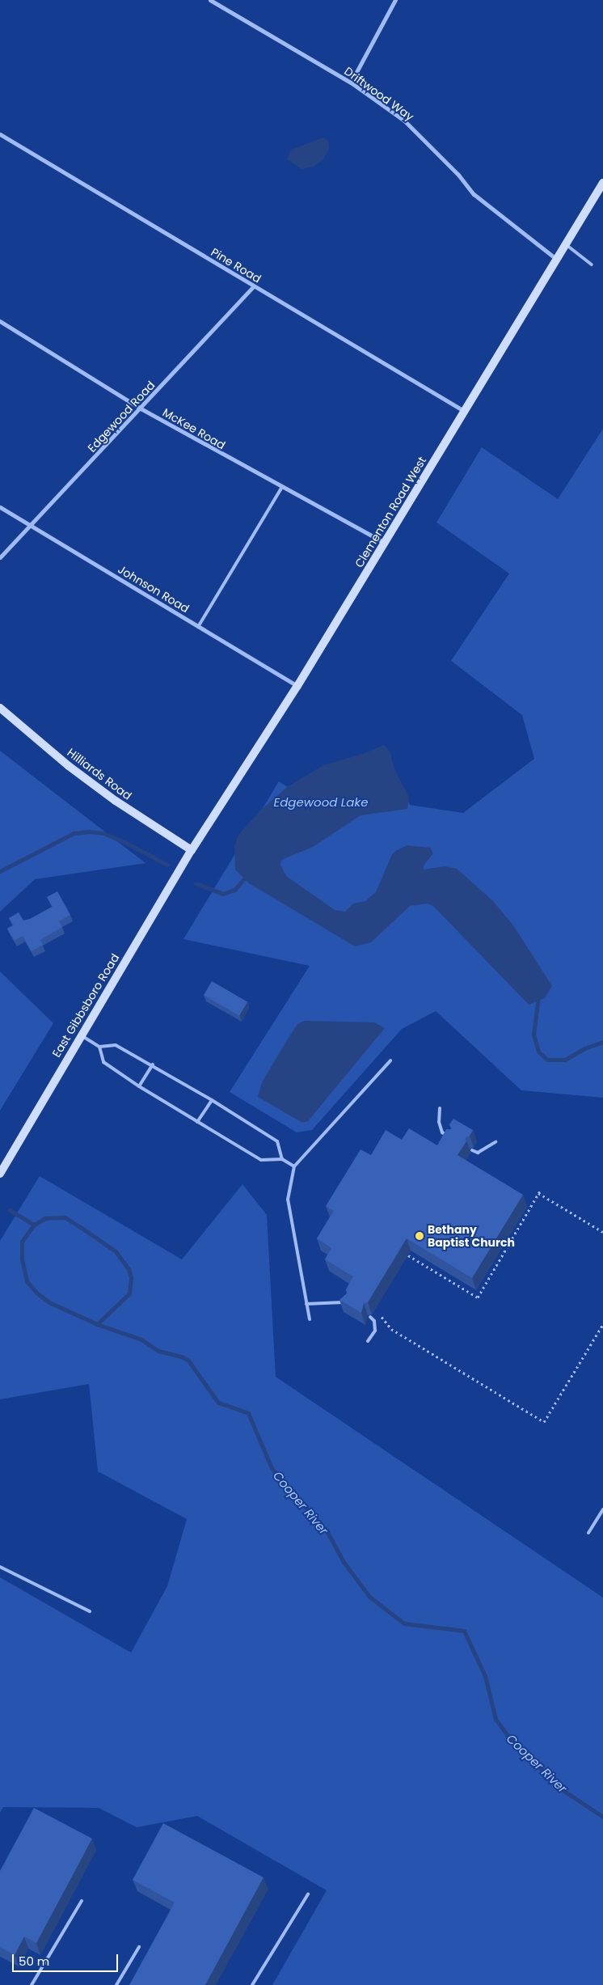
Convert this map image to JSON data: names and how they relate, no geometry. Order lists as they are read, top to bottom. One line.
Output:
{"streets":{"main road":["Clementon Road West","Hilliards Road","East Gibbsboro Road"],"street":["Driftwood Way","Pine Road","Edgewood Road","McKee Road","Johnson Road"]},"crossings":[["Driftwood Way","Clementon Road West"],["Pine Road","Edgewood Road"],["Pine Road","Clementon Road West"],["Edgewood Road","McKee Road"],["Edgewood Road","Johnson Road"],["McKee Road","Clementon Road West"],["Clementon Road West","Johnson Road"],["Clementon Road West","Hilliards Road"],["Clementon Road West","East Gibbsboro Road"],["Hilliards Road","East Gibbsboro Road"]],"water":["Edgewood Lake","Cooper River"],"places":["Bethany Baptist Church"],"scale_bar":"50 m"}
